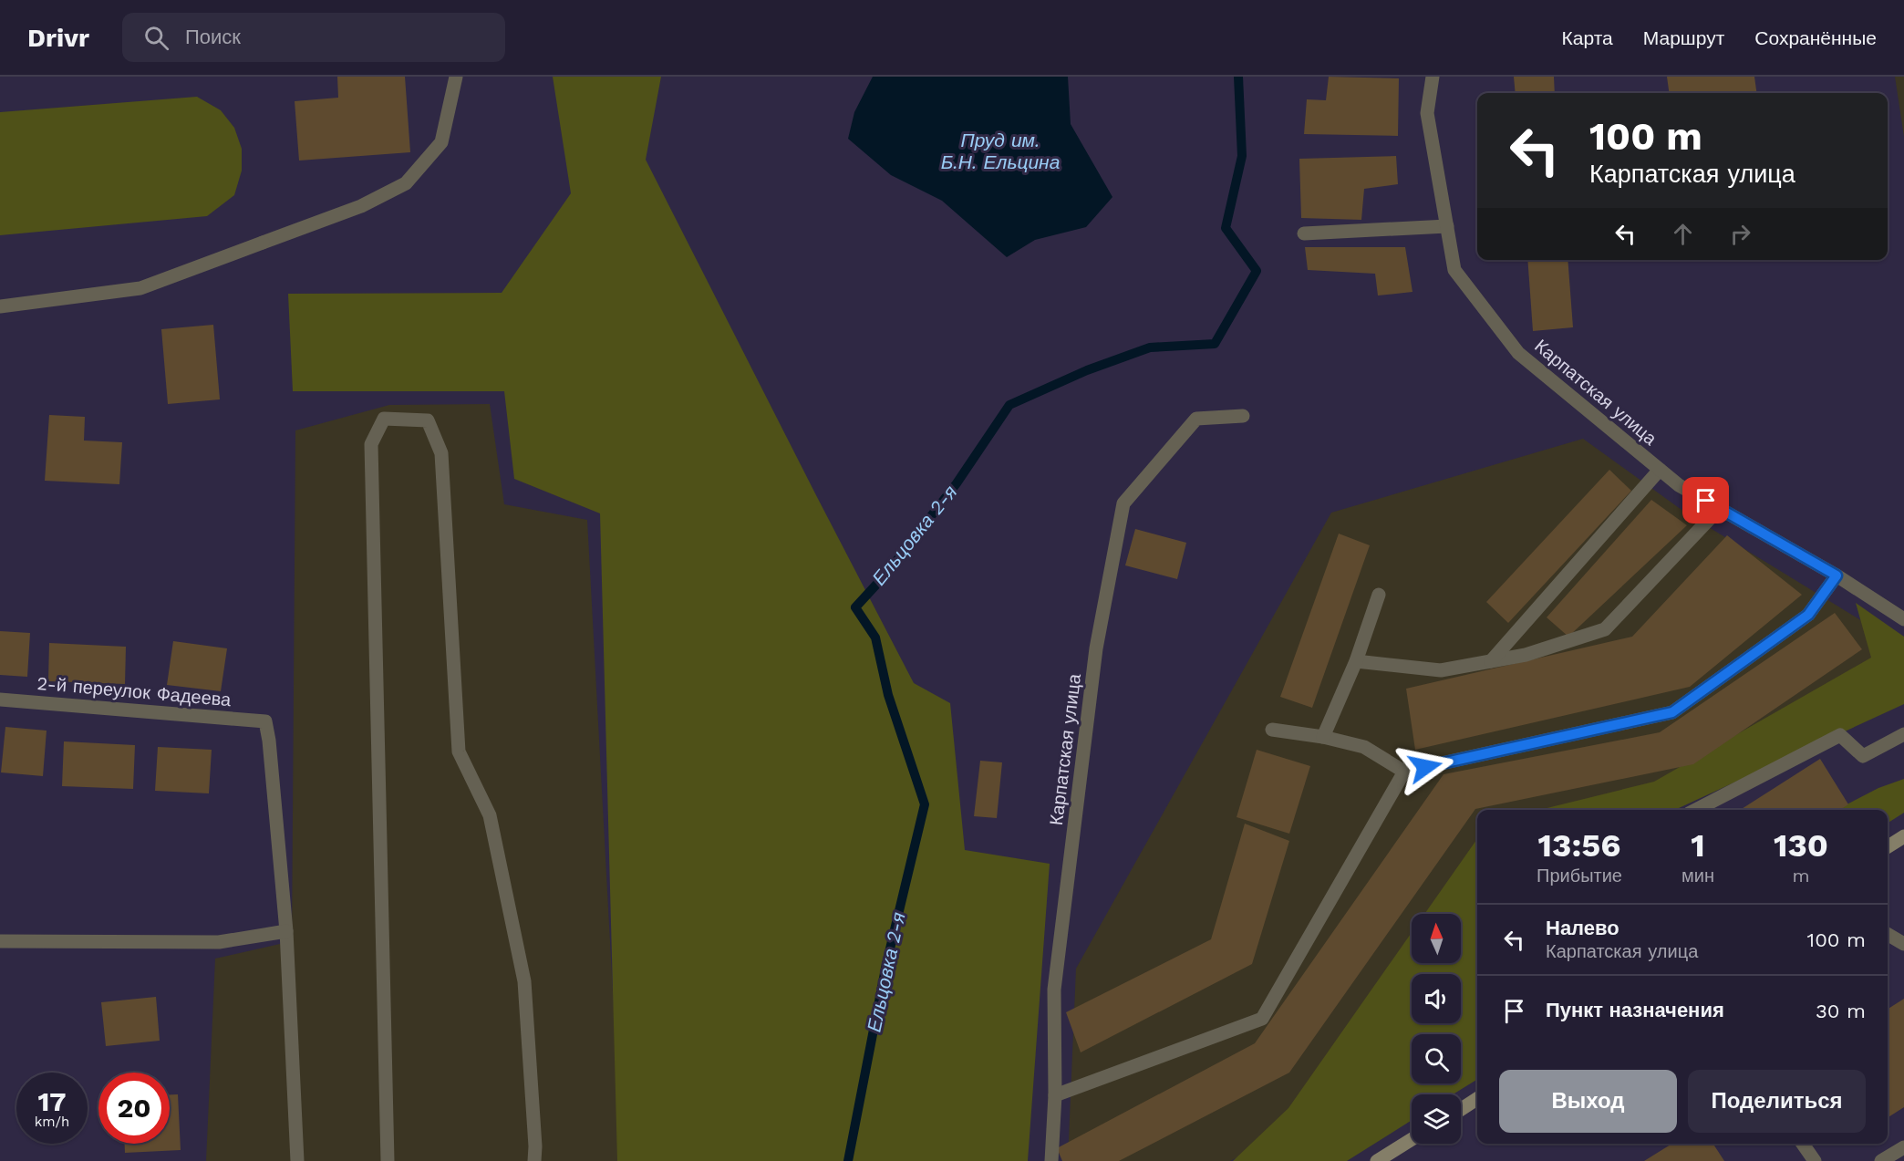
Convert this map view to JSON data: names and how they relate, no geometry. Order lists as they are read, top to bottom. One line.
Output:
{"streets":{"street":["Карпатская улица","2-й переулок Фадеева"]},"water":["Пруд им. Б.Н. Ельцина","Ельцовка 2-я"],"north":"top","page":{"header":"Drivr","search":"Поиск","nav":["Карта","Маршрут","Сохранённые"],"turn":["100 m","Карпатская улица"],"eta":["13:56","Прибытие","1","мин","130","m"],"list":[{"name":"Налево","note":"Карпатская улица","value":"100 m"},{"name":"Пункт назначения","value":"30 m"}],"buttons":["Выход","Поделиться"],"speed":"17 km/h","limit":"20"}}
